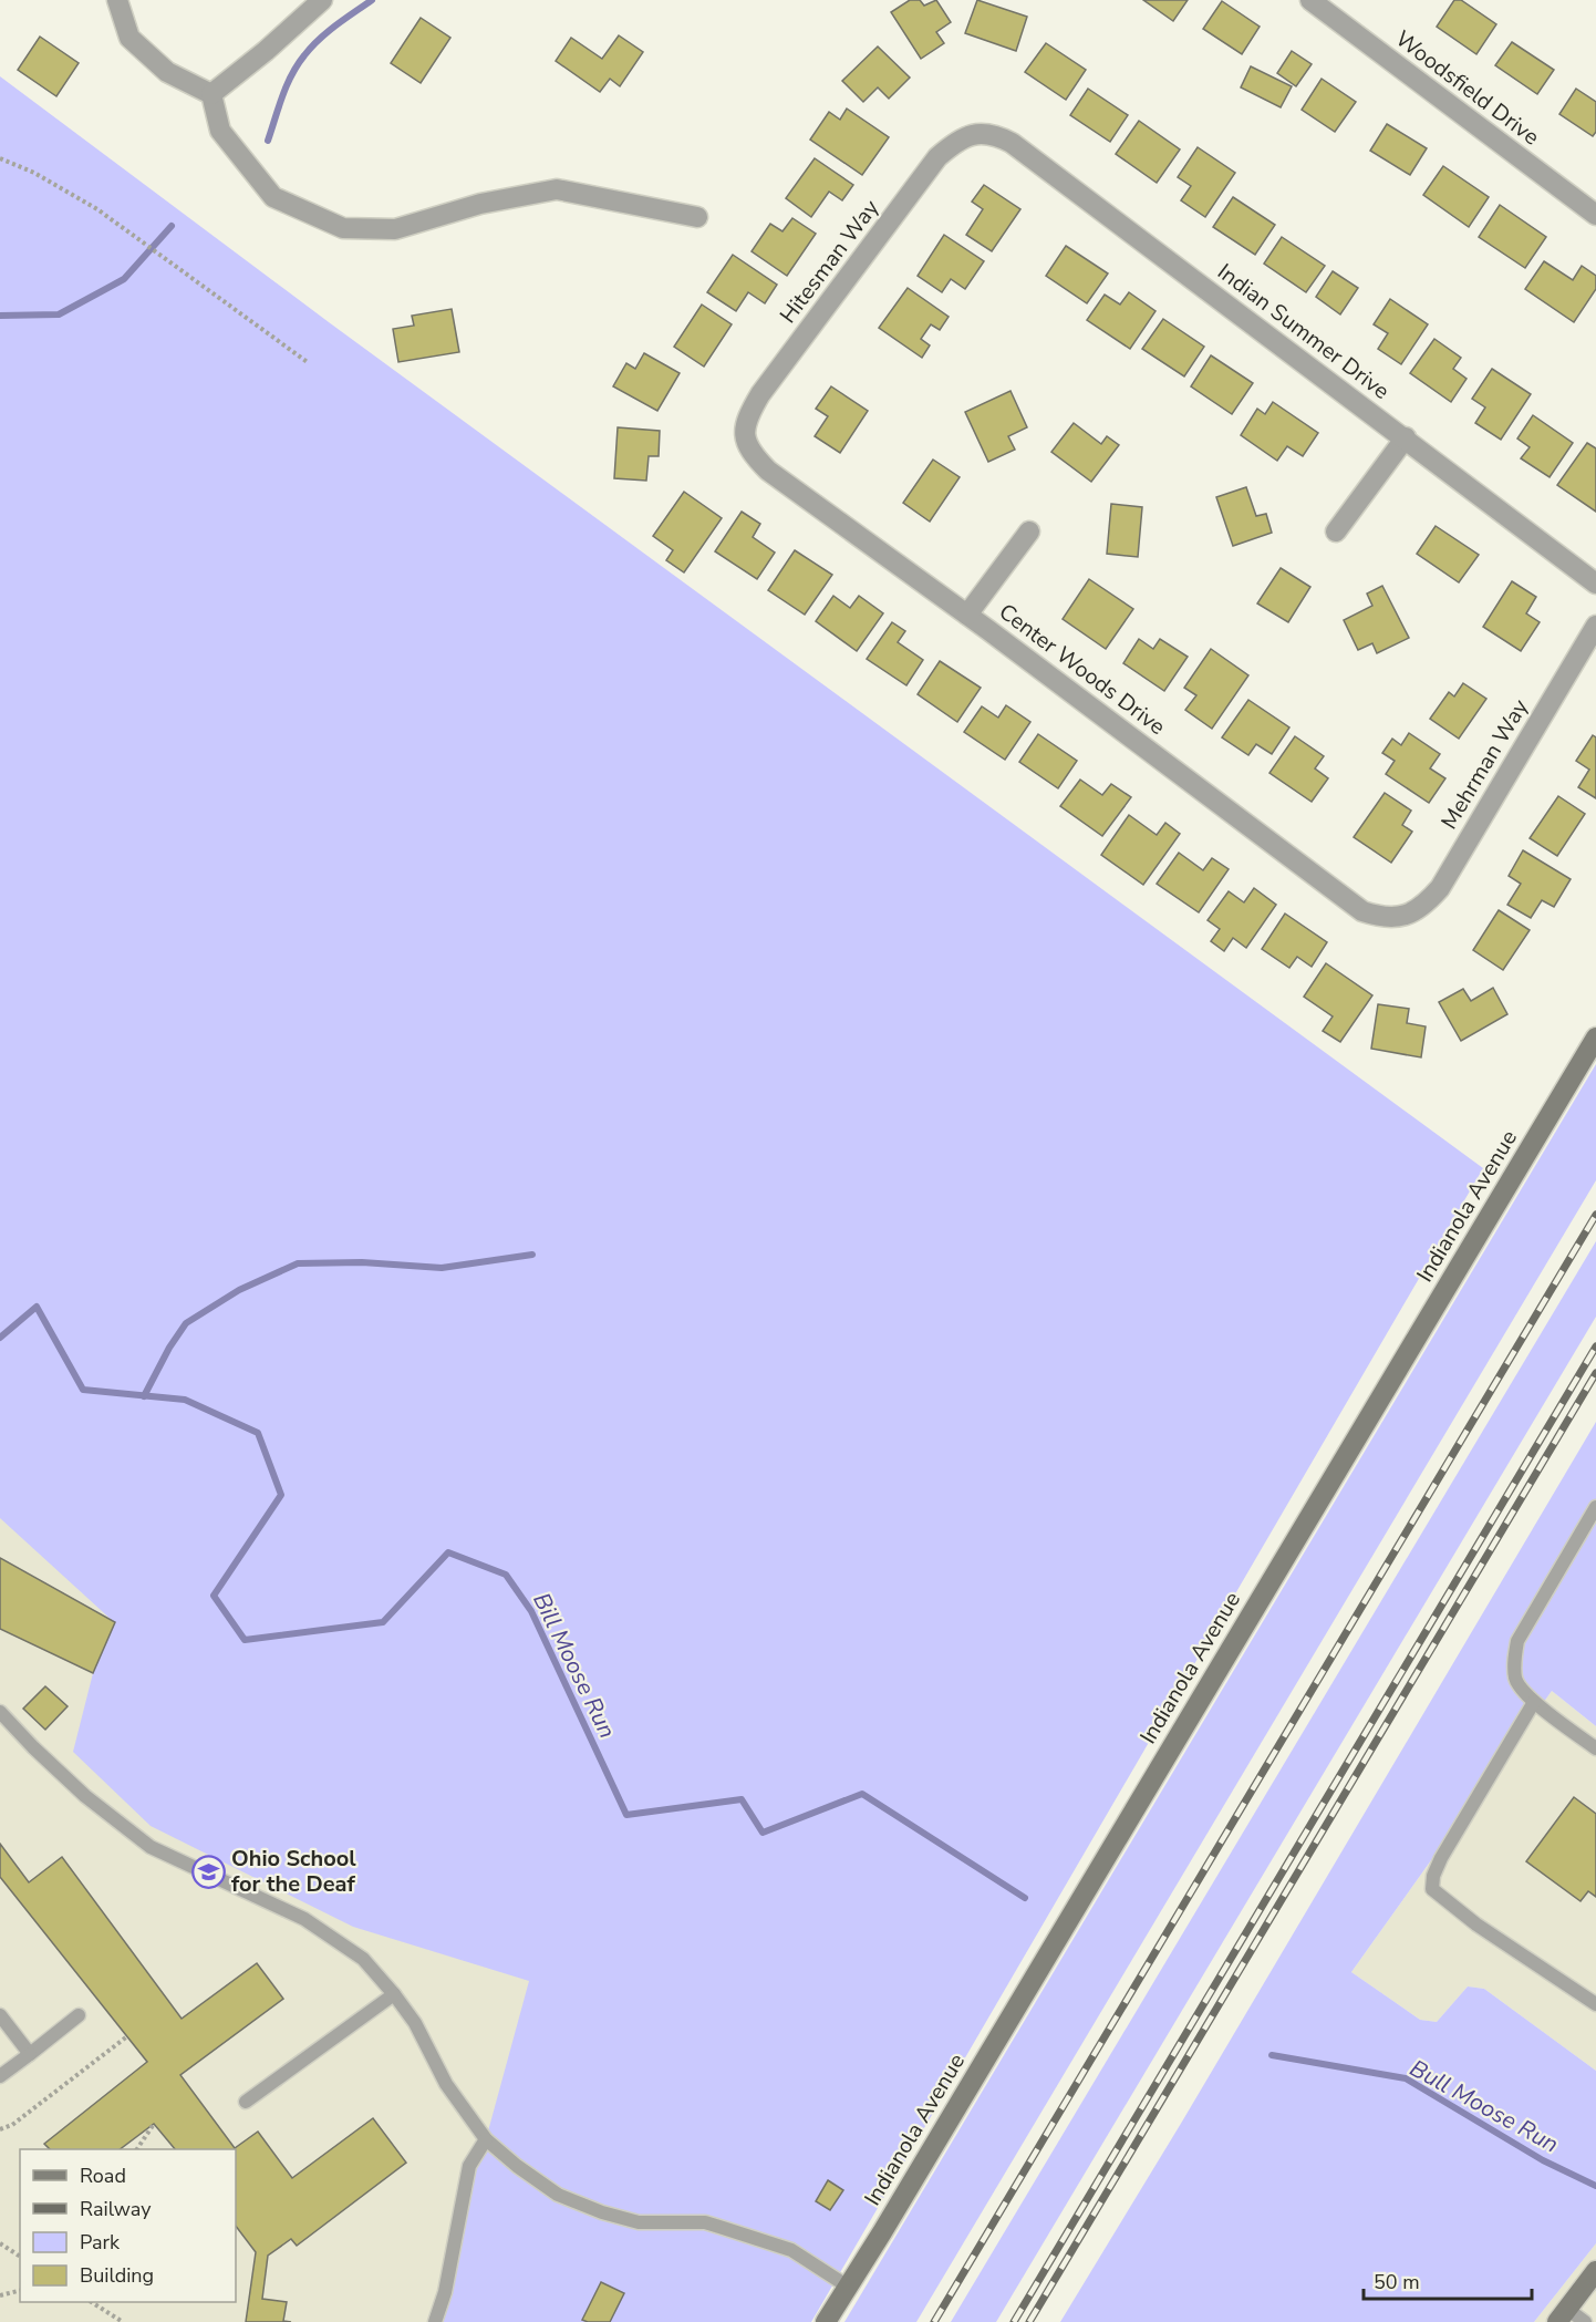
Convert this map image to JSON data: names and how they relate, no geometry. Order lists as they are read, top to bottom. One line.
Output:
{"streets":{"main road":["Indianola Avenue"],"street":["Woodsfield Drive","Hitesman Way","Indian Summer Drive","Center Woods Drive","Mehrman Way"]},"crossings":[["Hitesman Way","Indian Summer Drive"],["Hitesman Way","Center Woods Drive"],["Center Woods Drive","Mehrman Way"]],"water":["Bill Moose Run","Bull Moose Run"],"places":{"school or university":["Ohio School for the Deaf"]},"legend":["Road","Railway","Park","Building"],"scale_bar":"50 m"}
